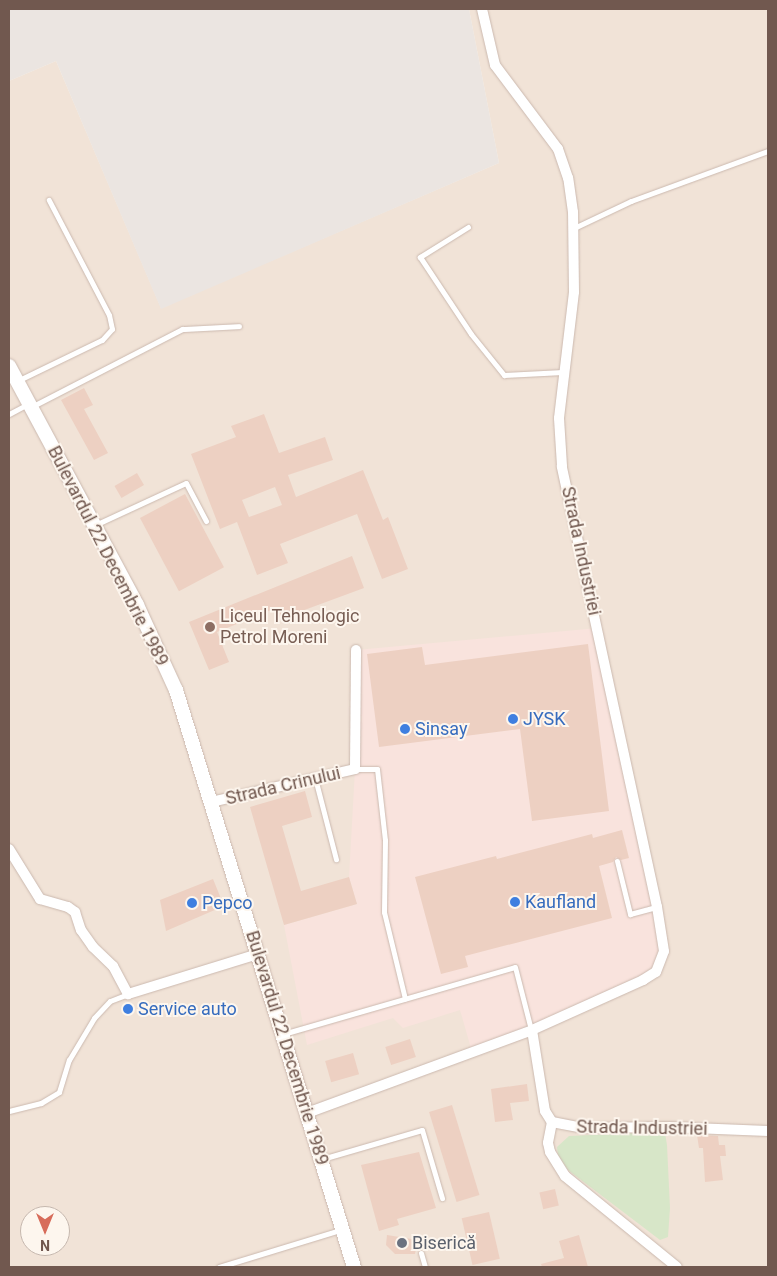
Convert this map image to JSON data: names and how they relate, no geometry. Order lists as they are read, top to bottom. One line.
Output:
{"streets":{"main road":["Bulevardul 22 Decembrie 1989"],"street":["Strada Industriei","Strada Crinului"]},"crossings":[["Strada Industriei","Bulevardul 22 Decembrie 1989"],["Bulevardul 22 Decembrie 1989","Strada Crinului"]],"places":["Liceul Tehnologic Petrol Moreni","JYSK","Sinsay","Kaufland","Pepco","Service auto","Biserică"],"north":"bottom"}
